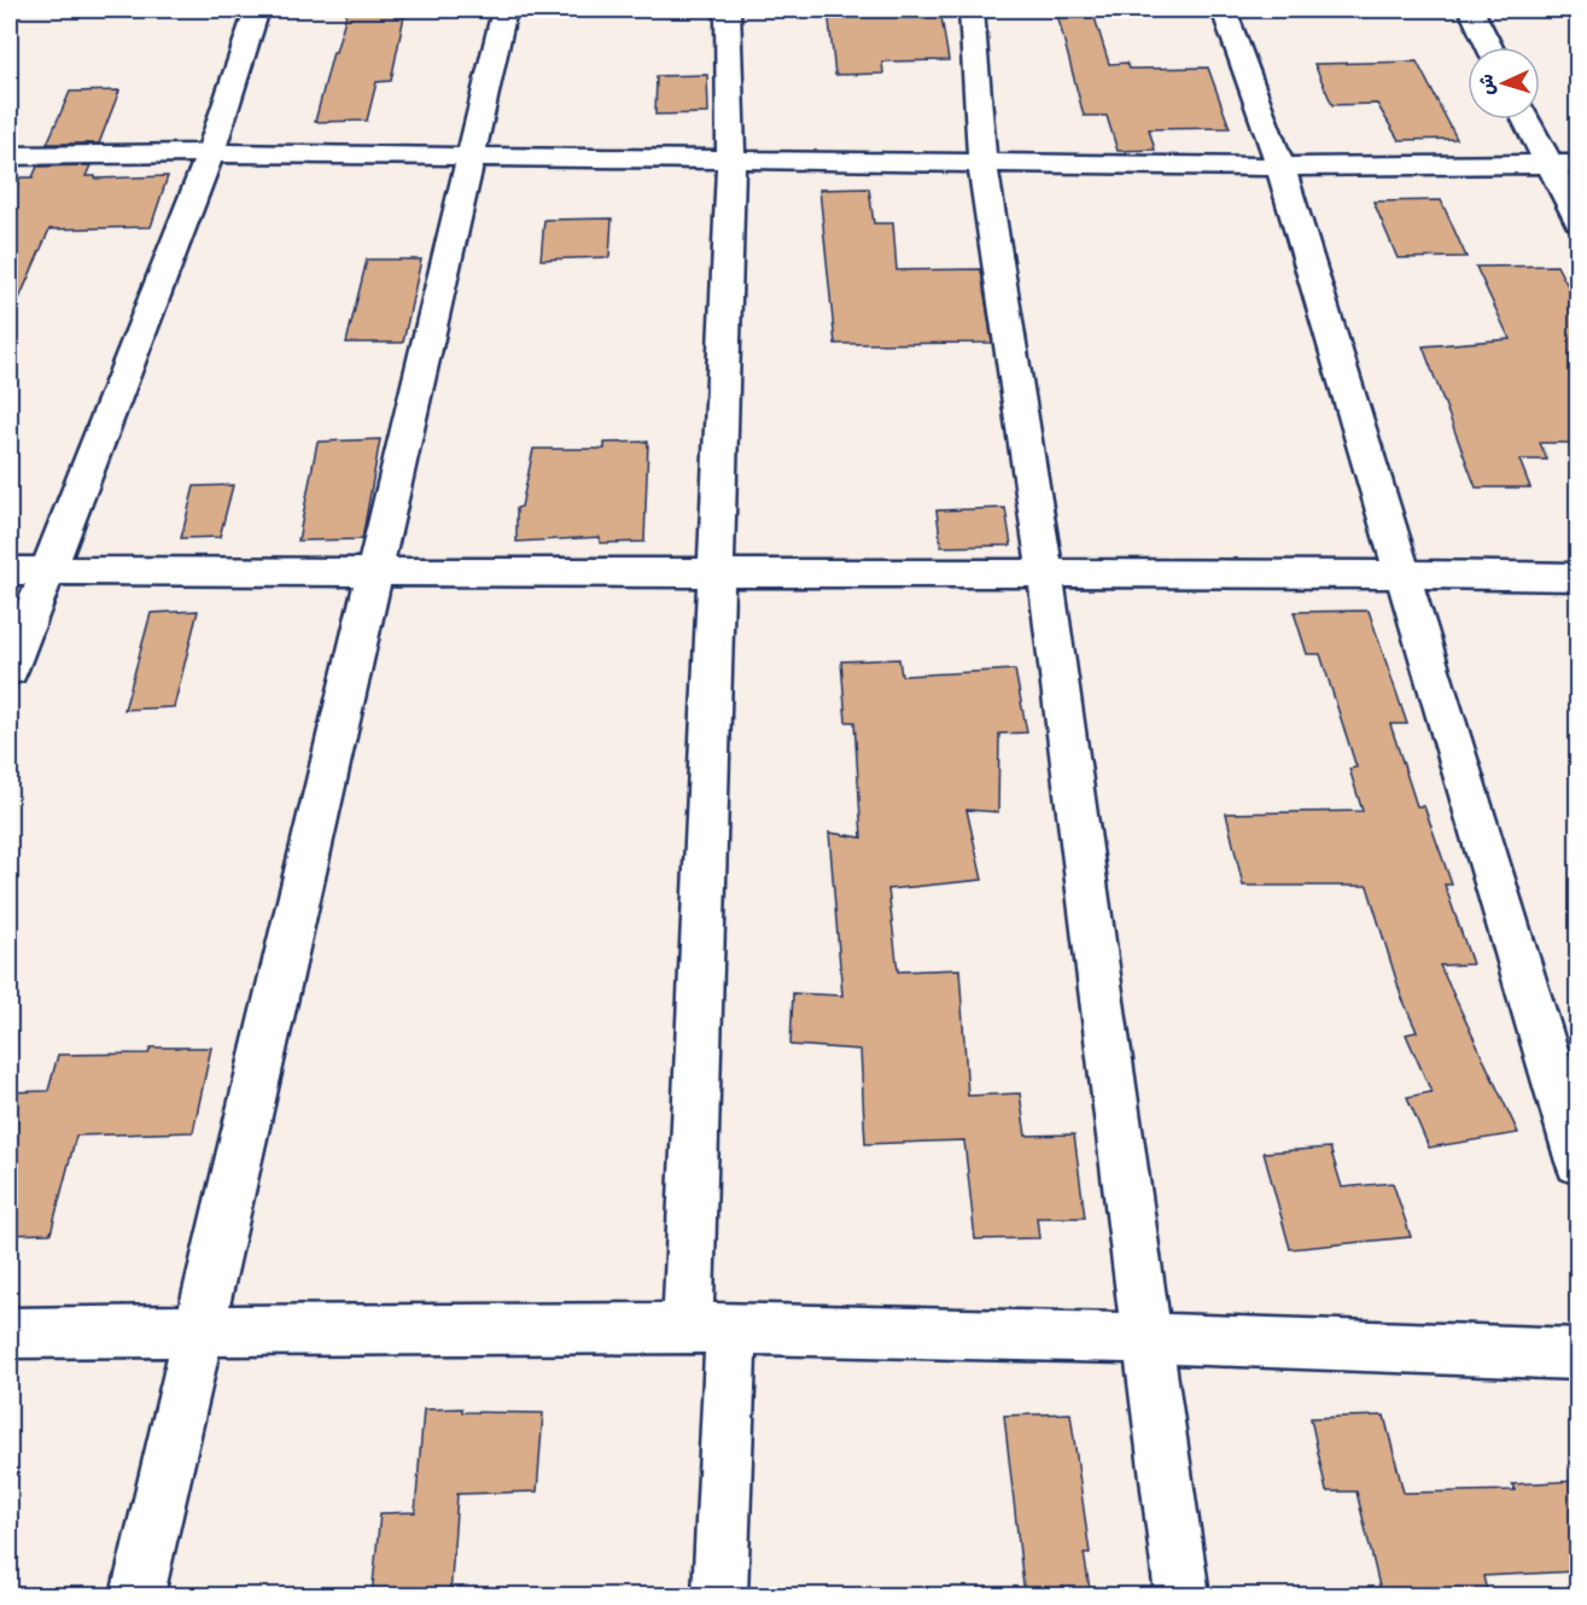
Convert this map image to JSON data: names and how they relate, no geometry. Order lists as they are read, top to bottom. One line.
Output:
{"north":"left"}
